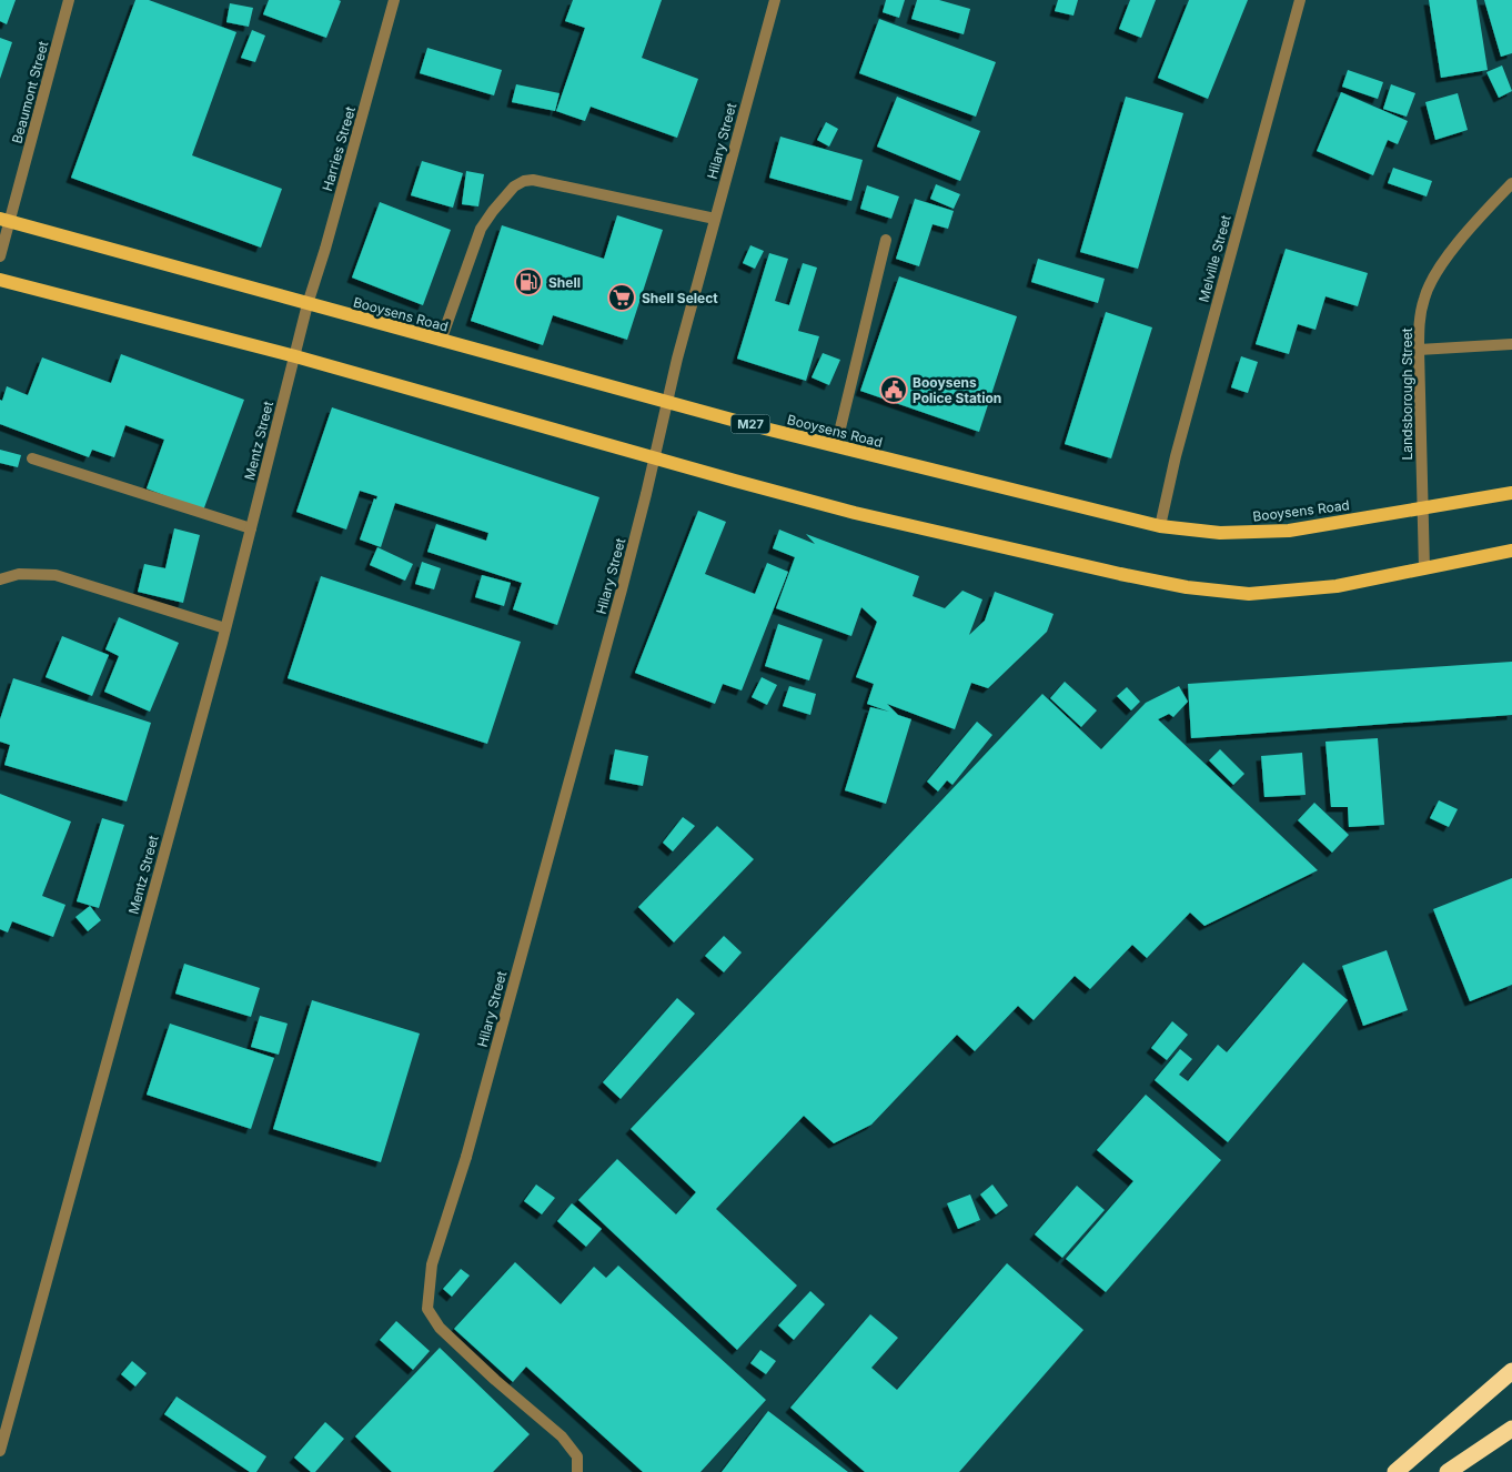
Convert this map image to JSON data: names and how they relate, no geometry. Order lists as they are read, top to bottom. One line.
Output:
{"streets":{"main road":["Booysens Road","M27"],"street":["Beaumont Street","Hilary Street","Harries Street","Melville Street","Landsborough Street","Mentz Street"]},"crossings":[["Beaumont Street","Booysens Road"],["Hilary Street","Booysens Road"],["Harries Street","Booysens Road"],["Harries Street","Mentz Street"],["Melville Street","Booysens Road"],["Booysens Road","Landsborough Street"],["Booysens Road","Mentz Street"]],"places":{"fuel station":["Shell"],"supermarket":["Shell Select"],"public building":["Booysens Police Station"]}}
